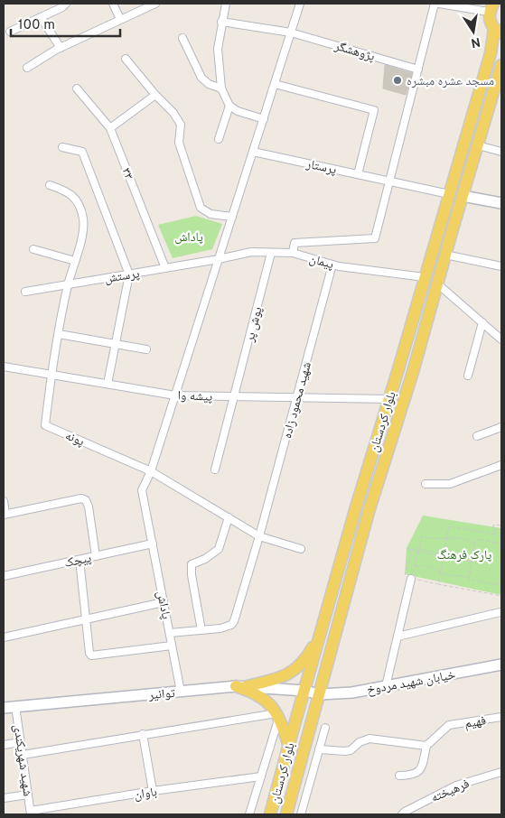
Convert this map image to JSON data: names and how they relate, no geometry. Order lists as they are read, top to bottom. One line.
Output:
{"streets":{"main road":["بلوار کردستان"],"street":["پژوهشگر","پرستار","۳۳","پیمان","پرستش","پوش پر","پیشه وا","شهید محمود زاده","پونه","پیچک","پاداش","خیابان شهید مردوخ","توانیر","فهیم","شهید شهریکندی","فرهیخته","باوان"]},"crossings":[["پژوهشگر","پاداش"],["پرستار","بلوار کردستان"],["پرستار","پاداش"],["۳۳","پرستش"],["پیمان","پرستش"],["پیمان","پوش پر"],["پیمان","شهید محمود زاده"],["پیمان","بلوار کردستان"],["پیمان","پاداش"],["پرستش","پاداش"],["پوش پر","پیشه وا"],["پیشه وا","شهید محمود زاده"],["پیشه وا","بلوار کردستان"],["پیشه وا","پونه"],["پیشه وا","پاداش"],["شهید محمود زاده","پاداش"],["بلوار کردستان","خیابان شهید مردوخ"],["بلوار کردستان","توانیر"],["پونه","پاداش"],["پیچک","پاداش"],["پاداش","توانیر"],["خیابان شهید مردوخ","توانیر"],["توانیر","شهید شهریکندی"],["شهید شهریکندی","باوان"]],"parks":["پاداش","پارک فرهنگ"],"places":["مسجد عشره مبشره"],"scale_bar":"100 m","north":"bottom"}
